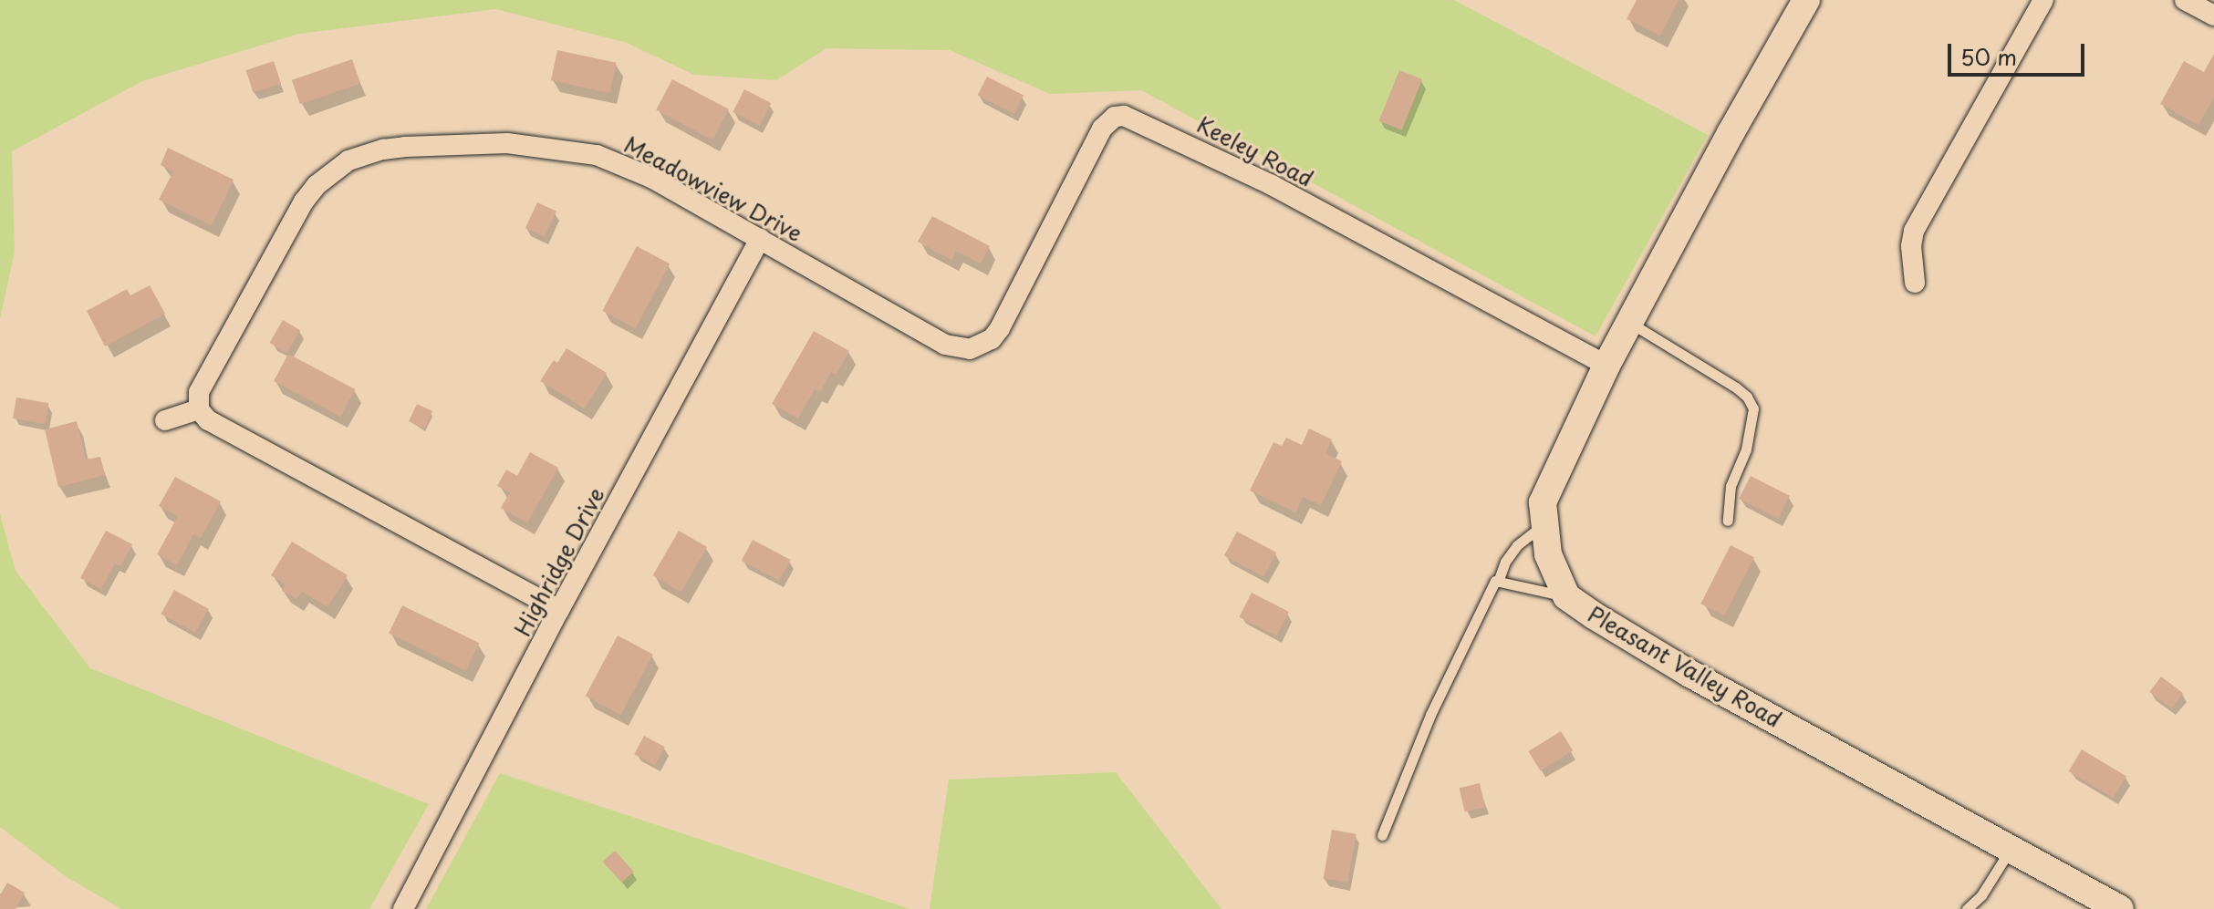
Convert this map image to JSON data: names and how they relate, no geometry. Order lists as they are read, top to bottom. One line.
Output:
{"streets":{"street":["Keeley Road","Meadowview Drive","Highridge Drive","Pleasant Valley Road"]},"crossings":[["Keeley Road","Meadowview Drive"],["Keeley Road","Pleasant Valley Road"],["Meadowview Drive","Highridge Drive"]],"scale_bar":"50 m"}
